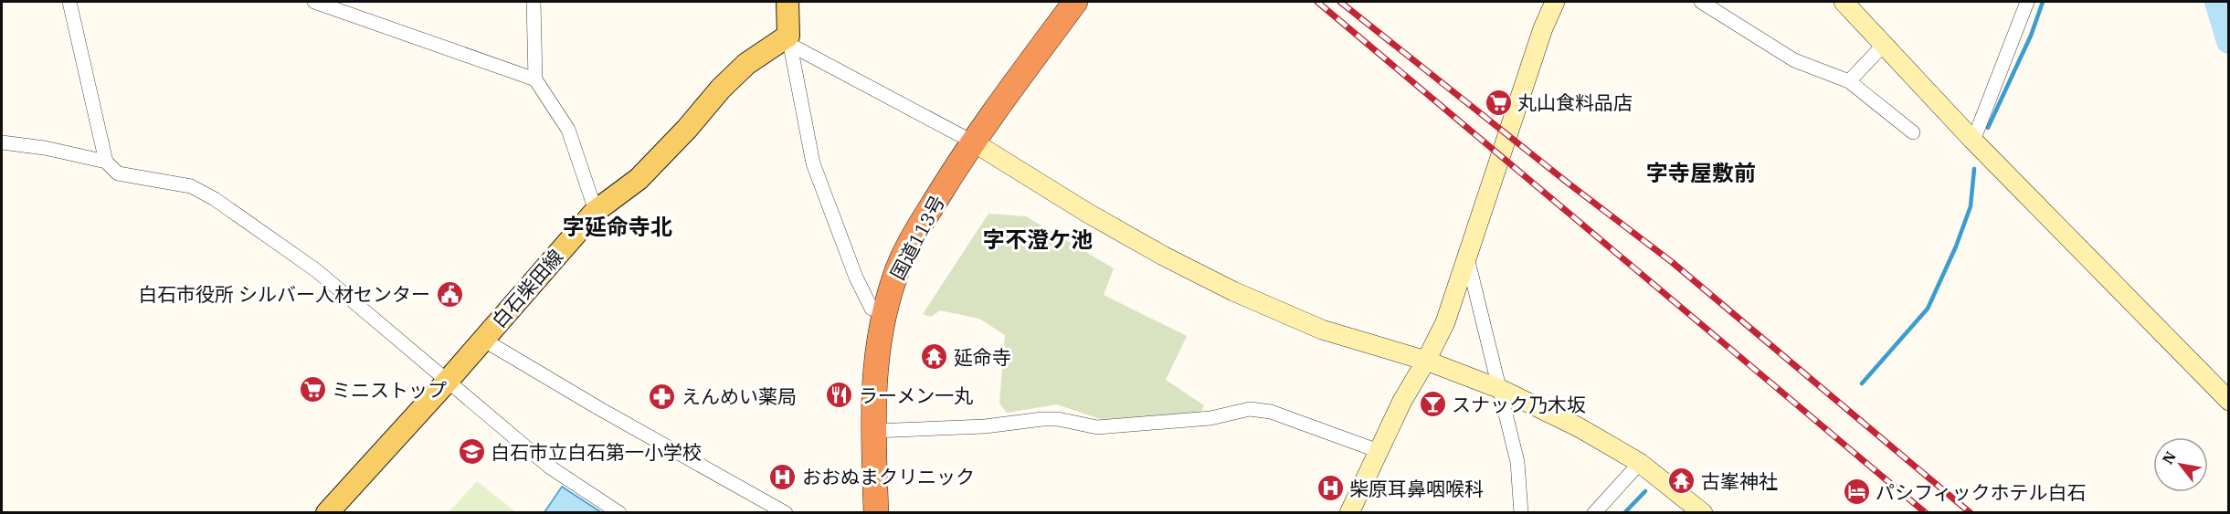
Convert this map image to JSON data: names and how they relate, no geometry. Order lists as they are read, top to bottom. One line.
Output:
{"streets":{"highway":["国道113号"],"main road":["白石柴田線"]},"districts":["字寺屋敷前","字延命寺北","字不澄ケ池"],"places":{"supermarket":["丸山食料品店","ミニストップ"],"public building":["白石市役所 シルバー人材センター"],"temple":["延命寺","古峯神社"],"restaurant":["ラーメン一丸"],"pharmacy":["えんめい薬局"],"bar":["スナック乃木坂"],"school or university":["白石市立白石第一小学校"],"hospital":["おおぬまクリニック","柴原耳鼻咽喉科"],"hotel":["パシフィックホテル白石"]},"north":"top left"}
